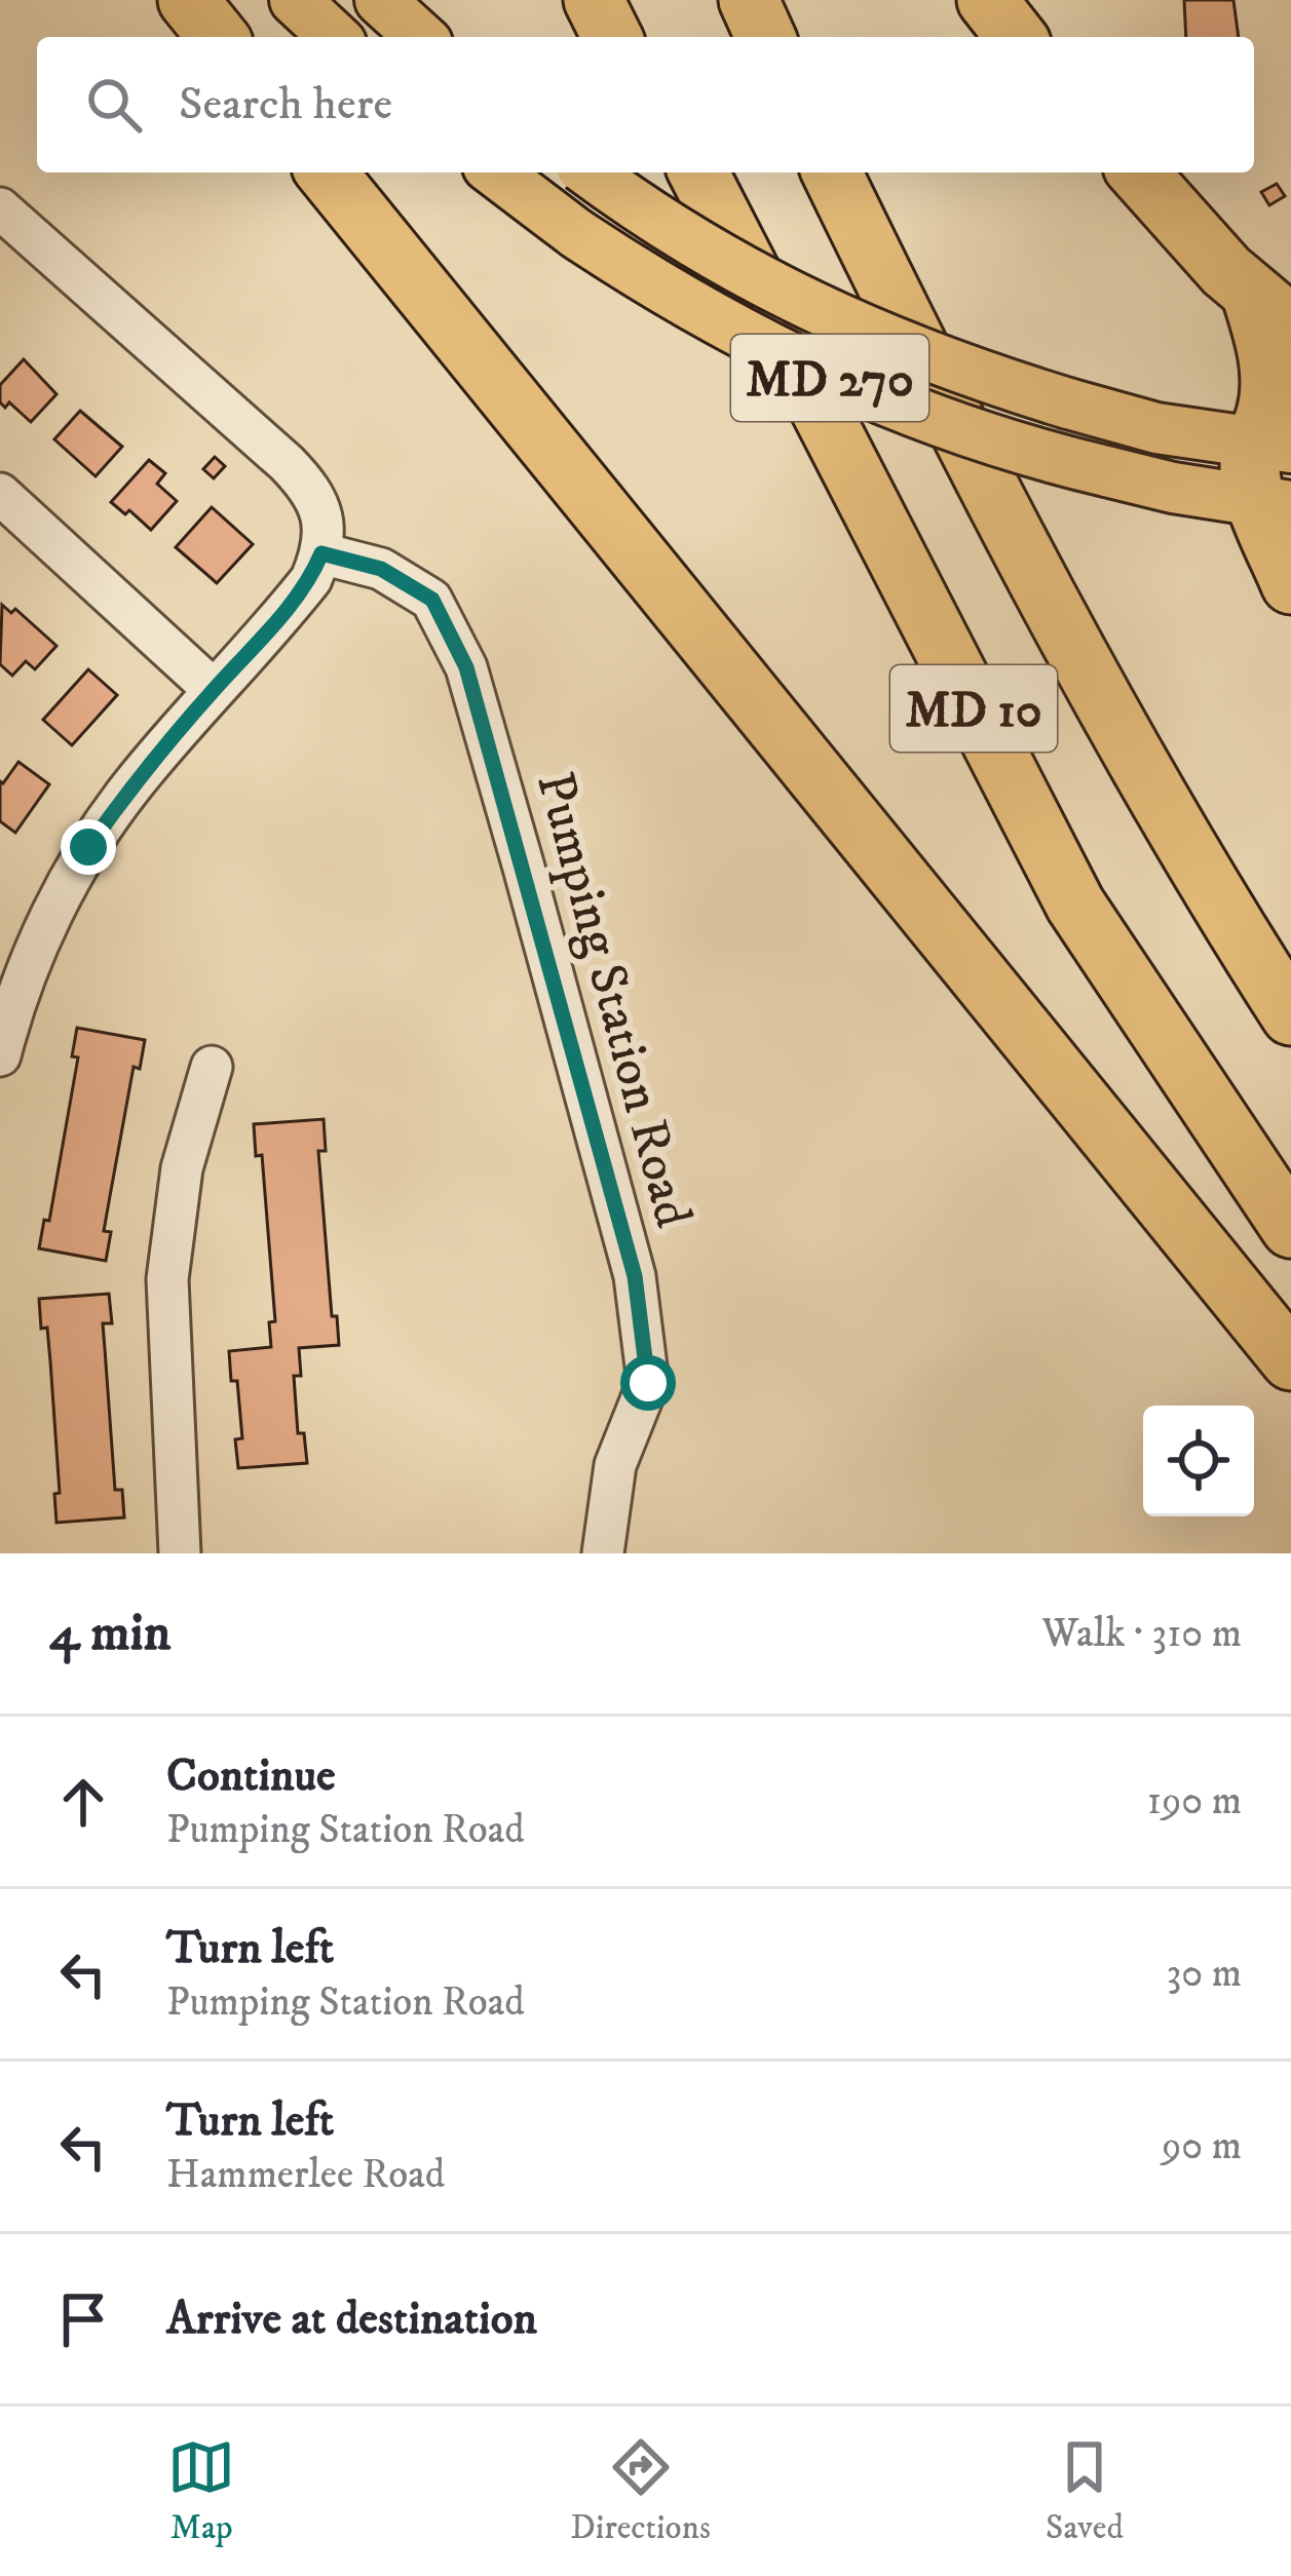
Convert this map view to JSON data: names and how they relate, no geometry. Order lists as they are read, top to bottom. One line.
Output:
{"streets":{"highway":["MD 10"],"main road":["MD 270"],"street":["Pumping Station Road"]},"page":{"search":"Search here","heading":["4 min","Walk · 310 m"],"list":[["Continue","Pumping Station Road","190 m"],["Turn left","Pumping Station Road","30 m"],["Turn left","Hammerlee Road","90 m"],"Arrive at destination"],"nav":["Map","Directions","Saved"]}}
